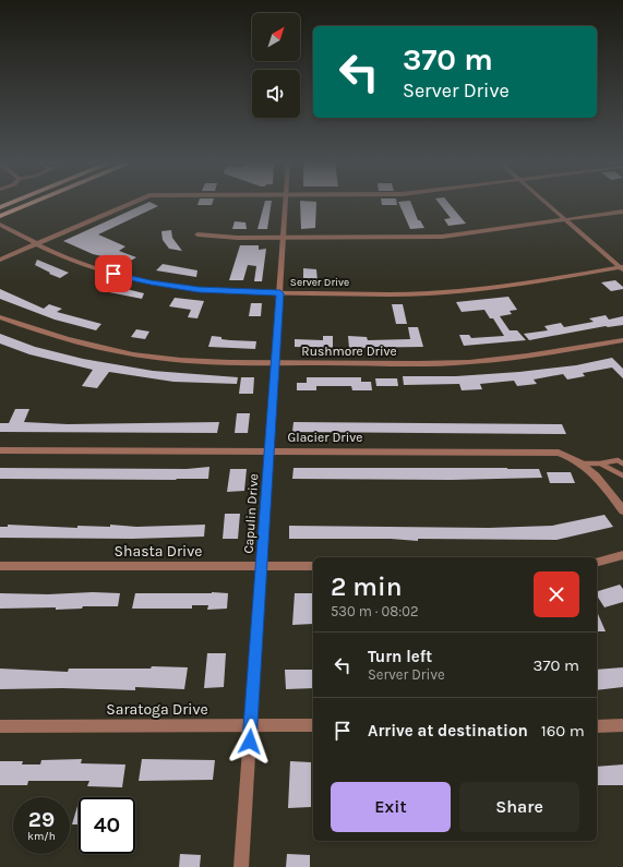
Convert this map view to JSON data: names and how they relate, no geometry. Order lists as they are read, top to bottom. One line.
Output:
{"streets":{"street":["Server Drive","Rushmore Drive","Glacier Drive","Capulin Drive","Shasta Drive","Saratoga Drive"]},"crossings":[["Server Drive","Capulin Drive"],["Rushmore Drive","Capulin Drive"],["Glacier Drive","Capulin Drive"],["Capulin Drive","Shasta Drive"],["Capulin Drive","Saratoga Drive"]],"north":"top right","page":{"turn":["370 m","Server Drive"],"heading":["2 min","530 m · 08:02"],"list":[{"name":"Turn left","note":"Server Drive","value":"370 m"},{"name":"Arrive at destination","value":"160 m"}],"buttons":["Exit","Share"],"speed":"29 km/h","limit":"40"}}
